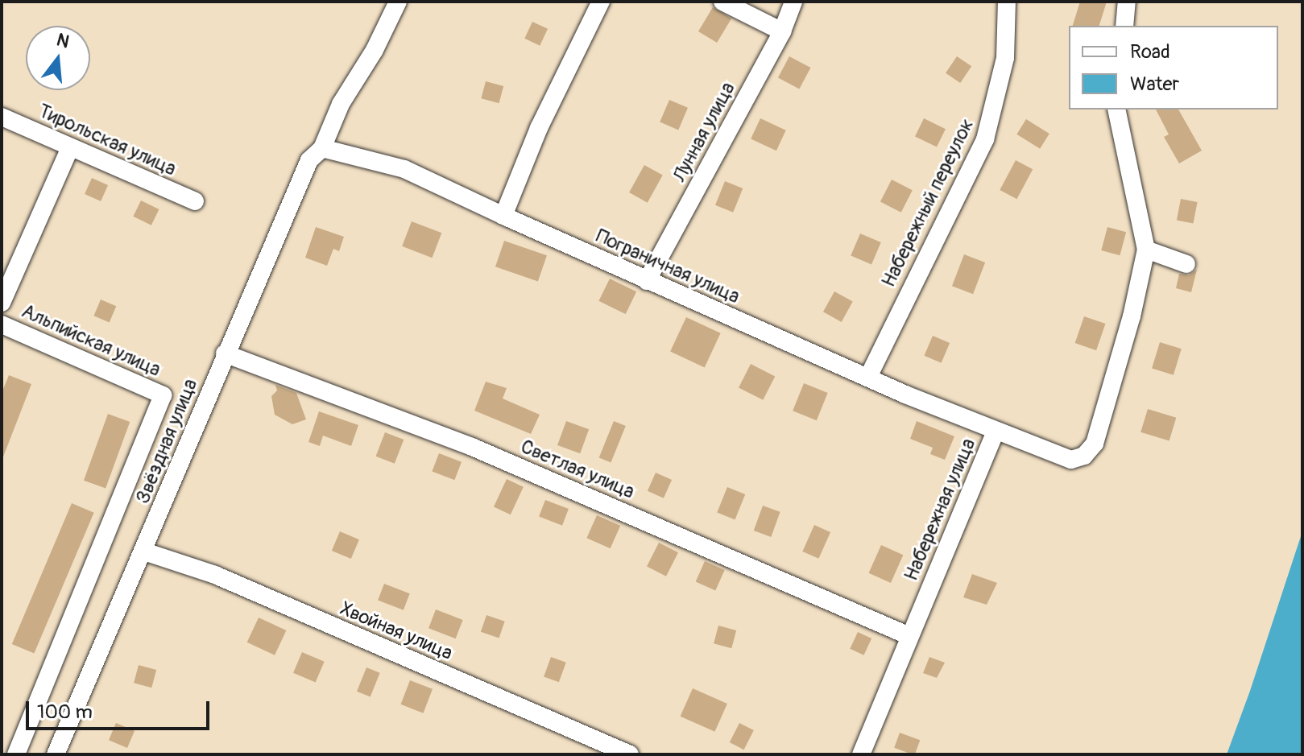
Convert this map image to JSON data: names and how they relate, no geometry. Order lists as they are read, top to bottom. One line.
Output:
{"streets":{"street":["Лунная улица","Тирольская улица","Набережный переулок","Пограничная улица","Альпийская улица","Звёздная улица","Светлая улица","Набережная улица","Хвойная улица"]},"crossings":[["Лунная улица","Пограничная улица"],["Набережный переулок","Пограничная улица"],["Пограничная улица","Звёздная улица"],["Пограничная улица","Набережная улица"],["Звёздная улица","Светлая улица"],["Звёздная улица","Хвойная улица"],["Светлая улица","Набережная улица"]],"legend":["Road","Water"],"scale_bar":"100 m","north":"top"}
